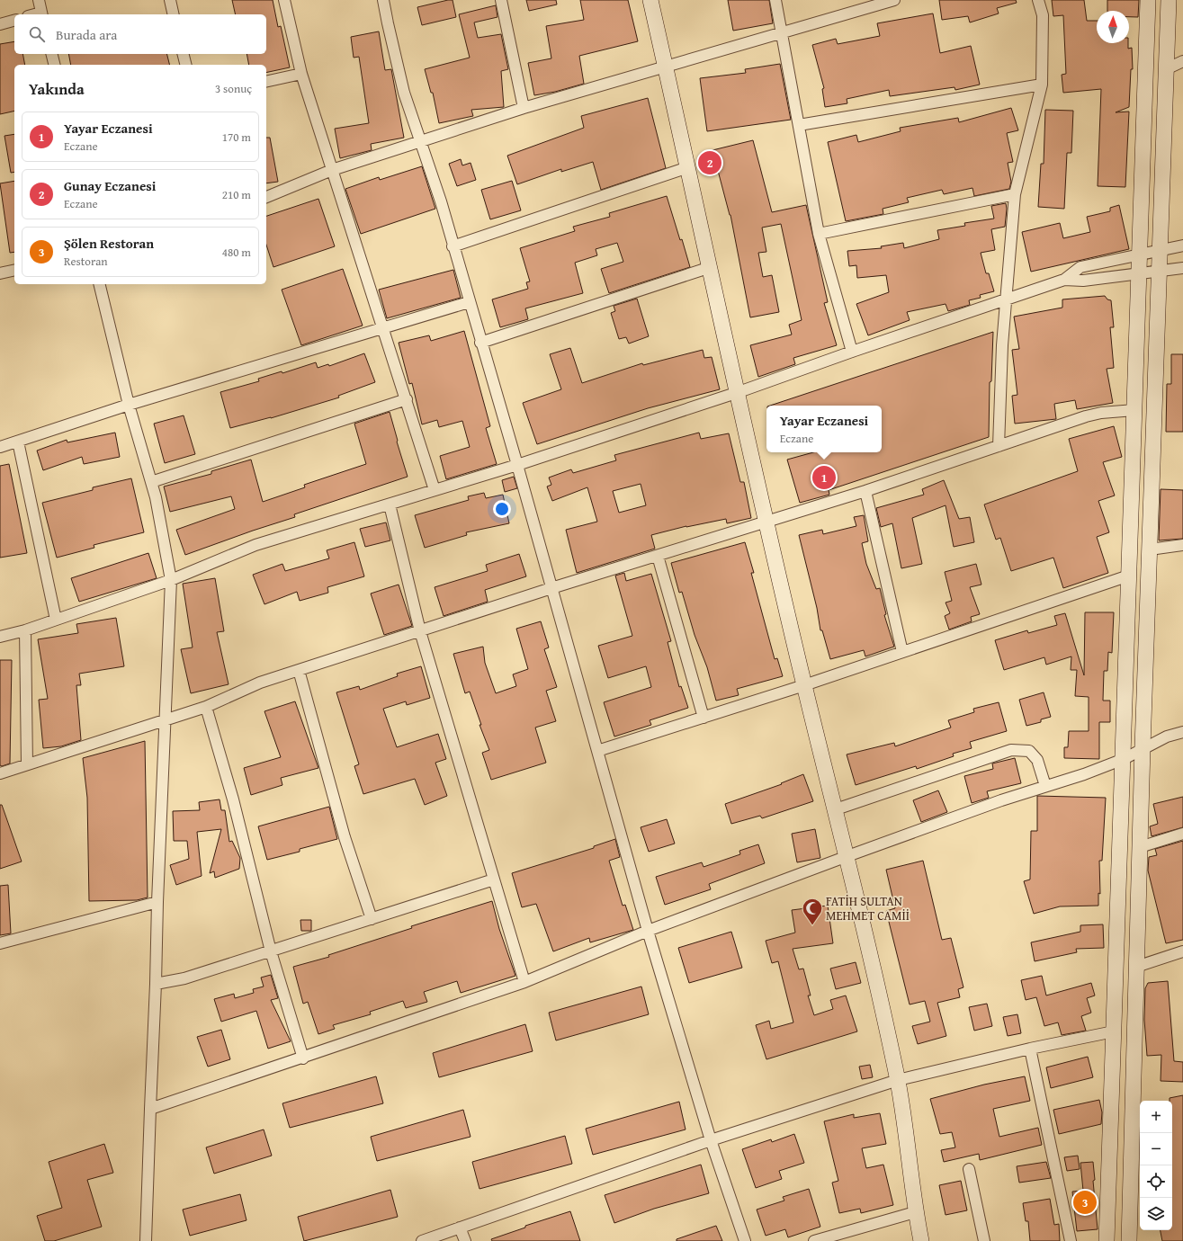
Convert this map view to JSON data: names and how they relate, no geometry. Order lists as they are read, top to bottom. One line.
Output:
{"places":{"mosque":["FATİH SULTAN MEHMET CAMİİ"]},"north":"top","page":{"search":"Burada ara","heading":["Yakında","3 sonuç"],"list":[{"mark":"1","name":"Yayar Eczanesi","note":"Eczane","value":"170 m"},{"mark":"2","name":"Gunay Eczanesi","note":"Eczane","value":"210 m"},{"mark":"3","name":"Şölen Restoran","note":"Restoran","value":"480 m"}],"pins":["2","1","3"],"popup":["Yayar Eczanesi","Eczane"],"map_buttons":["+","−"]}}
